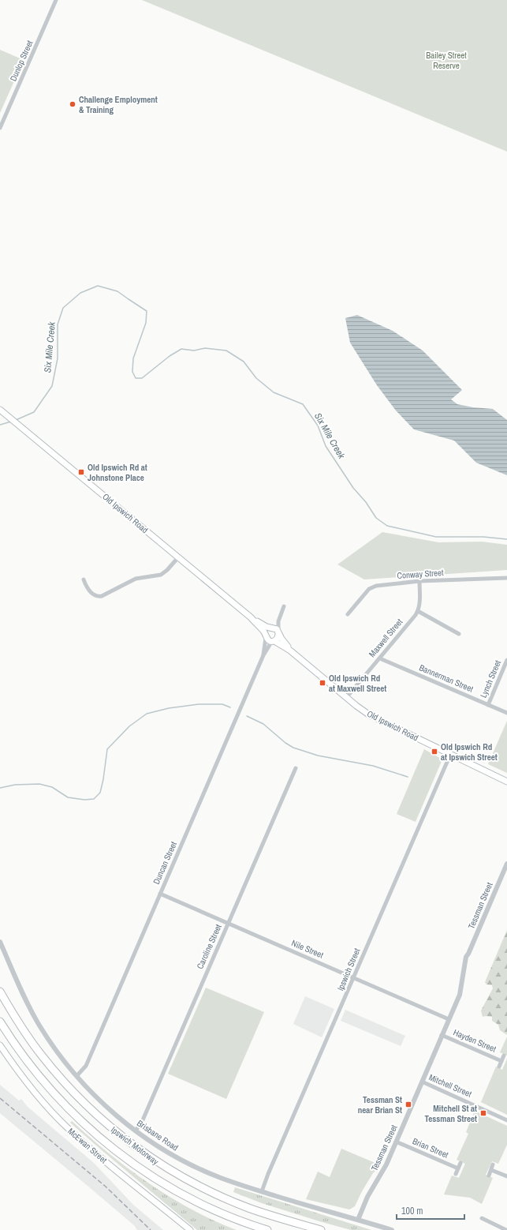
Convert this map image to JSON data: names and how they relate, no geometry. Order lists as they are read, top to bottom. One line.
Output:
{"streets":{"highway":["Ipswich Motorway"],"main road":["Old Ipswich Road","McEwan Street"],"street":["Dunlop Street","Conway Street","Maxwell Street","Bannerman Street","Lynch Street","Duncan Street","Tessman Street","Caroline Street","Nile Street","Ipswich Street","Hayden Street","Mitchell Street","Brisbane Road","Brian Street"]},"crossings":[["Old Ipswich Road","Maxwell Street"],["Old Ipswich Road","Duncan Street"],["Old Ipswich Road","Ipswich Street"],["Maxwell Street","Bannerman Street"],["Bannerman Street","Lynch Street"],["Duncan Street","Nile Street"],["Duncan Street","Brisbane Road"],["Tessman Street","Nile Street"],["Tessman Street","Hayden Street"],["Tessman Street","Mitchell Street"],["Tessman Street","Brisbane Road"],["Tessman Street","Brian Street"],["Caroline Street","Nile Street"],["Caroline Street","Brisbane Road"],["Nile Street","Ipswich Street"],["Ipswich Street","Brisbane Road"]],"water":["Six Mile Creek"],"parks":["Bailey Street Reserve"],"places":{"other":["Challenge Employment & Training"],"transit":["Old Ipswich Rd at Johnstone Place","Old Ipswich Rd at Maxwell Street","Old Ipswich Rd at Ipswich Street","Tessman St near Brian St","Mitchell St at Tessman Street"]},"scale_bar":"100 m"}
